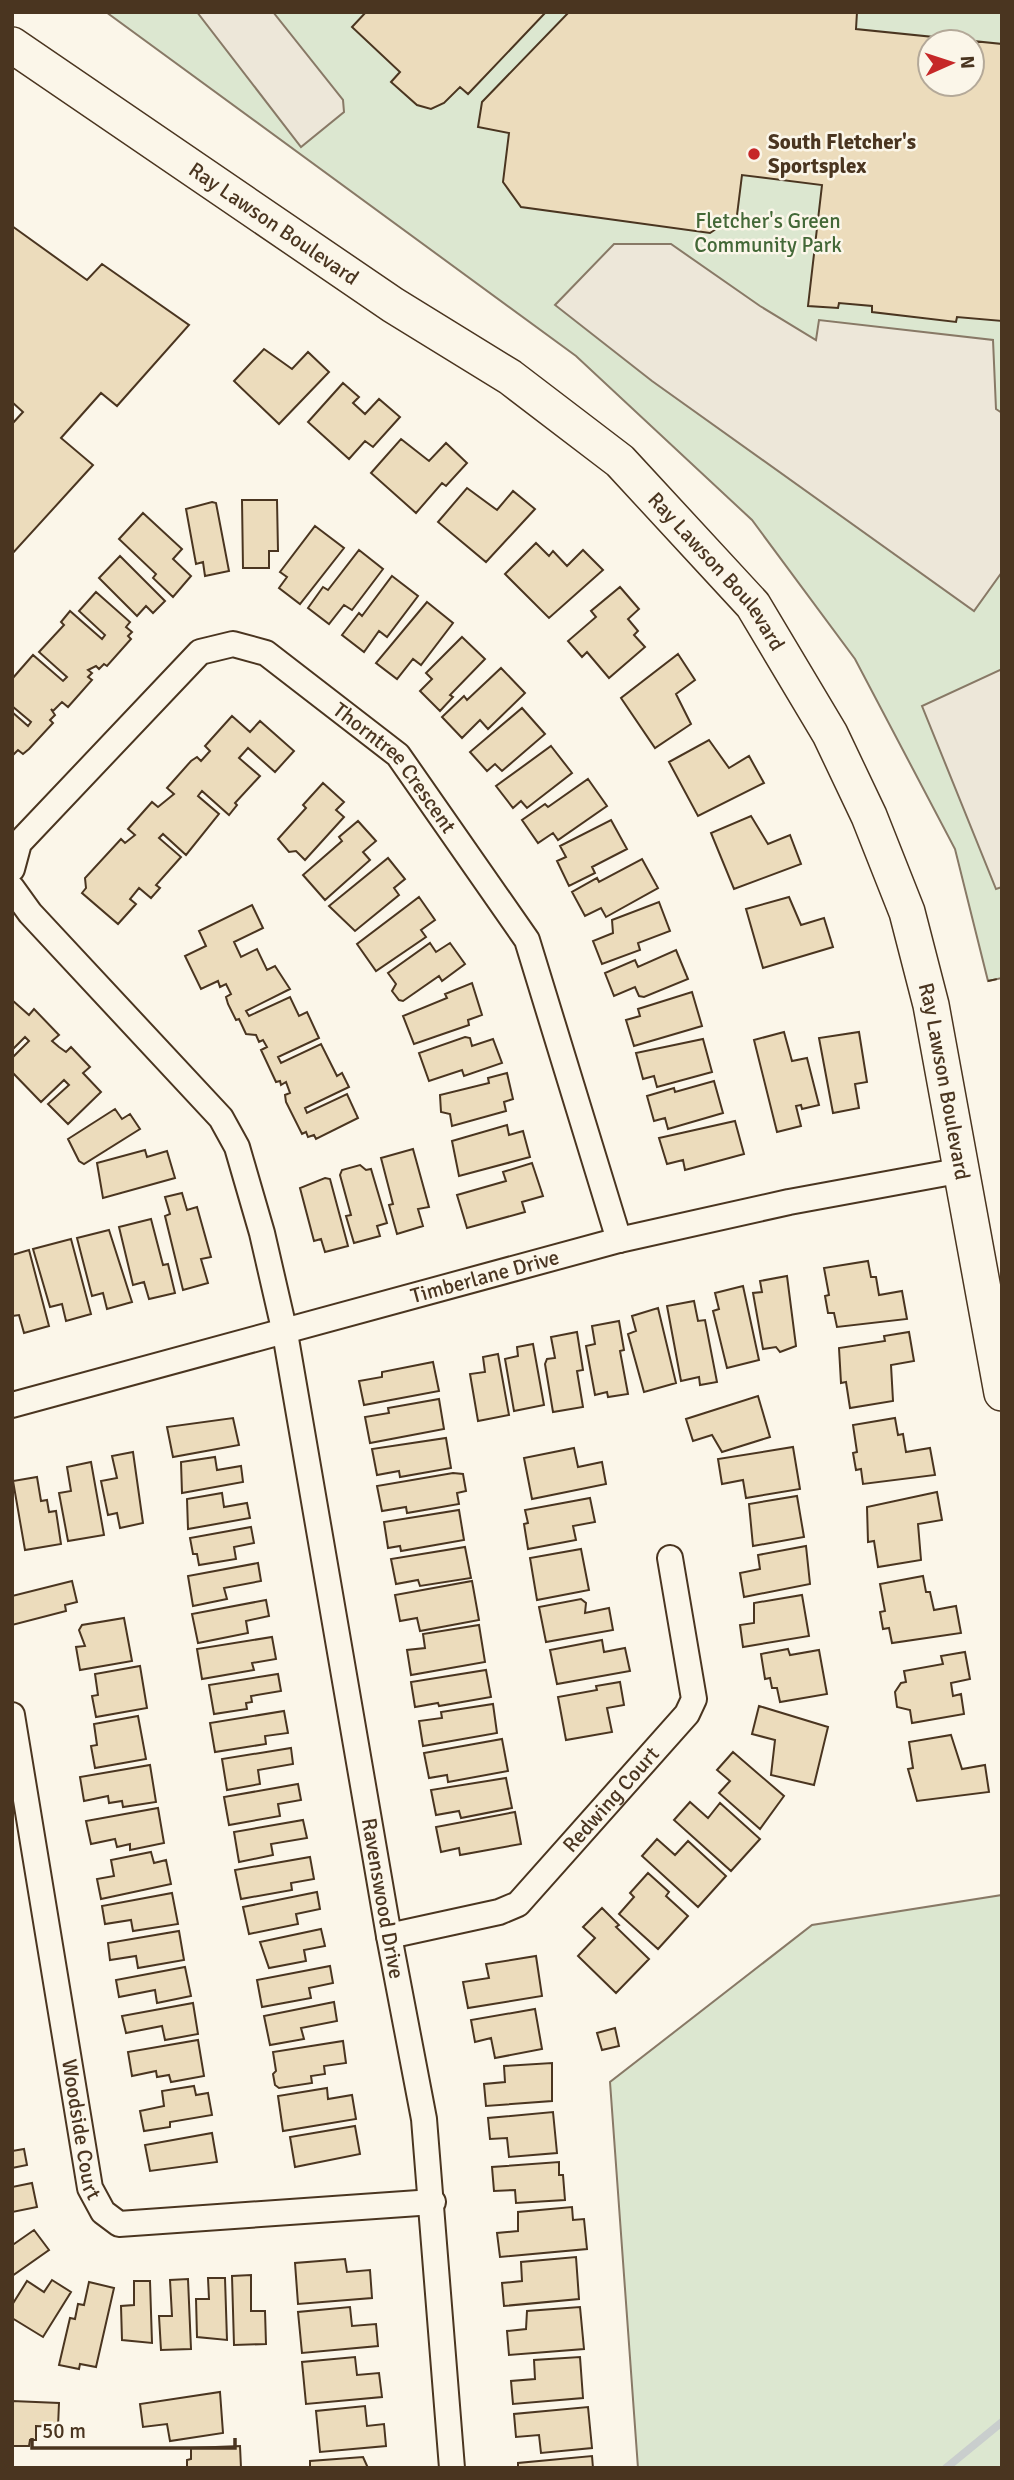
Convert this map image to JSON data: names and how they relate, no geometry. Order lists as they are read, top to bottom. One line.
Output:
{"streets":{"street":["Ray Lawson Boulevard","Thorntree Crescent","Timberlane Drive","Redwing Court","Ravenswood Drive","Woodside Court"]},"crossings":[["Ray Lawson Boulevard","Timberlane Drive"],["Thorntree Crescent","Timberlane Drive"],["Timberlane Drive","Ravenswood Drive"],["Redwing Court","Ravenswood Drive"],["Ravenswood Drive","Woodside Court"]],"parks":["Fletcher's Green Community Park"],"places":["South Fletcher's Sportsplex"],"scale_bar":"50 m","north":"right"}
